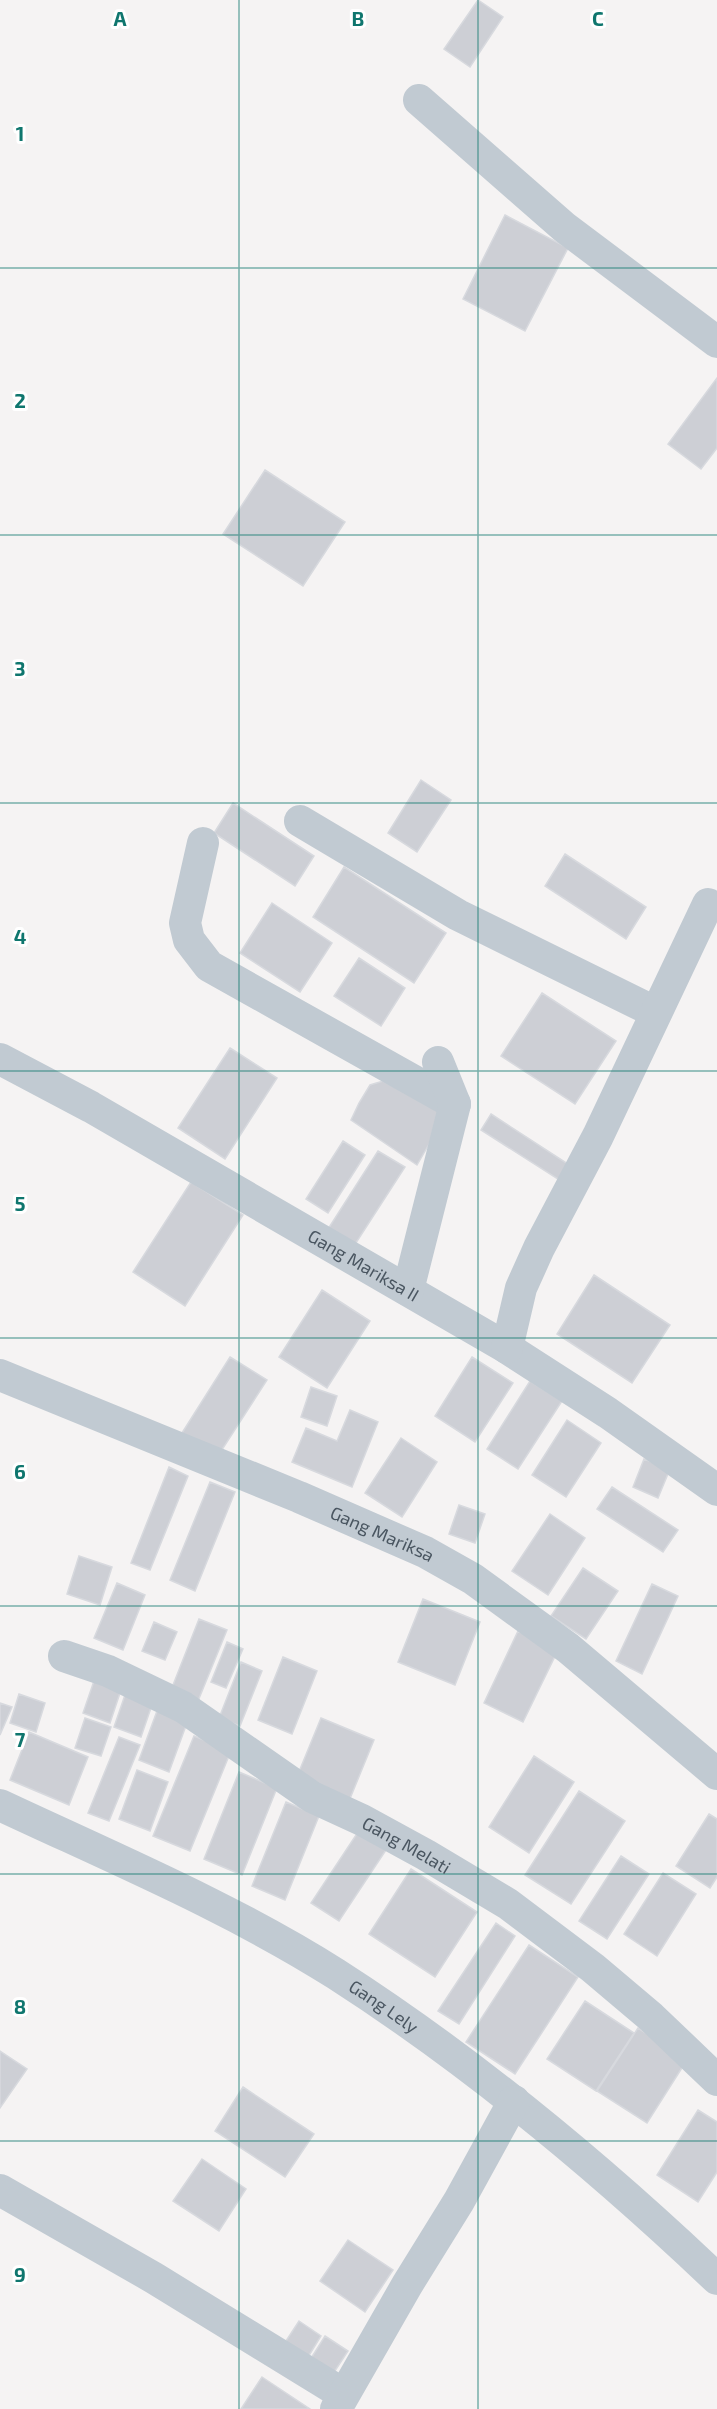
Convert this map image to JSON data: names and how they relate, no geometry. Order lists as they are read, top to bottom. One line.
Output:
{"streets":{"street":["Gang Mariksa II","Gang Mariksa","Gang Melati","Gang Lely"]},"grid":{"columns":["A","B","C"],"rows":["1","2","3","4","5","6","7","8","9"]}}
